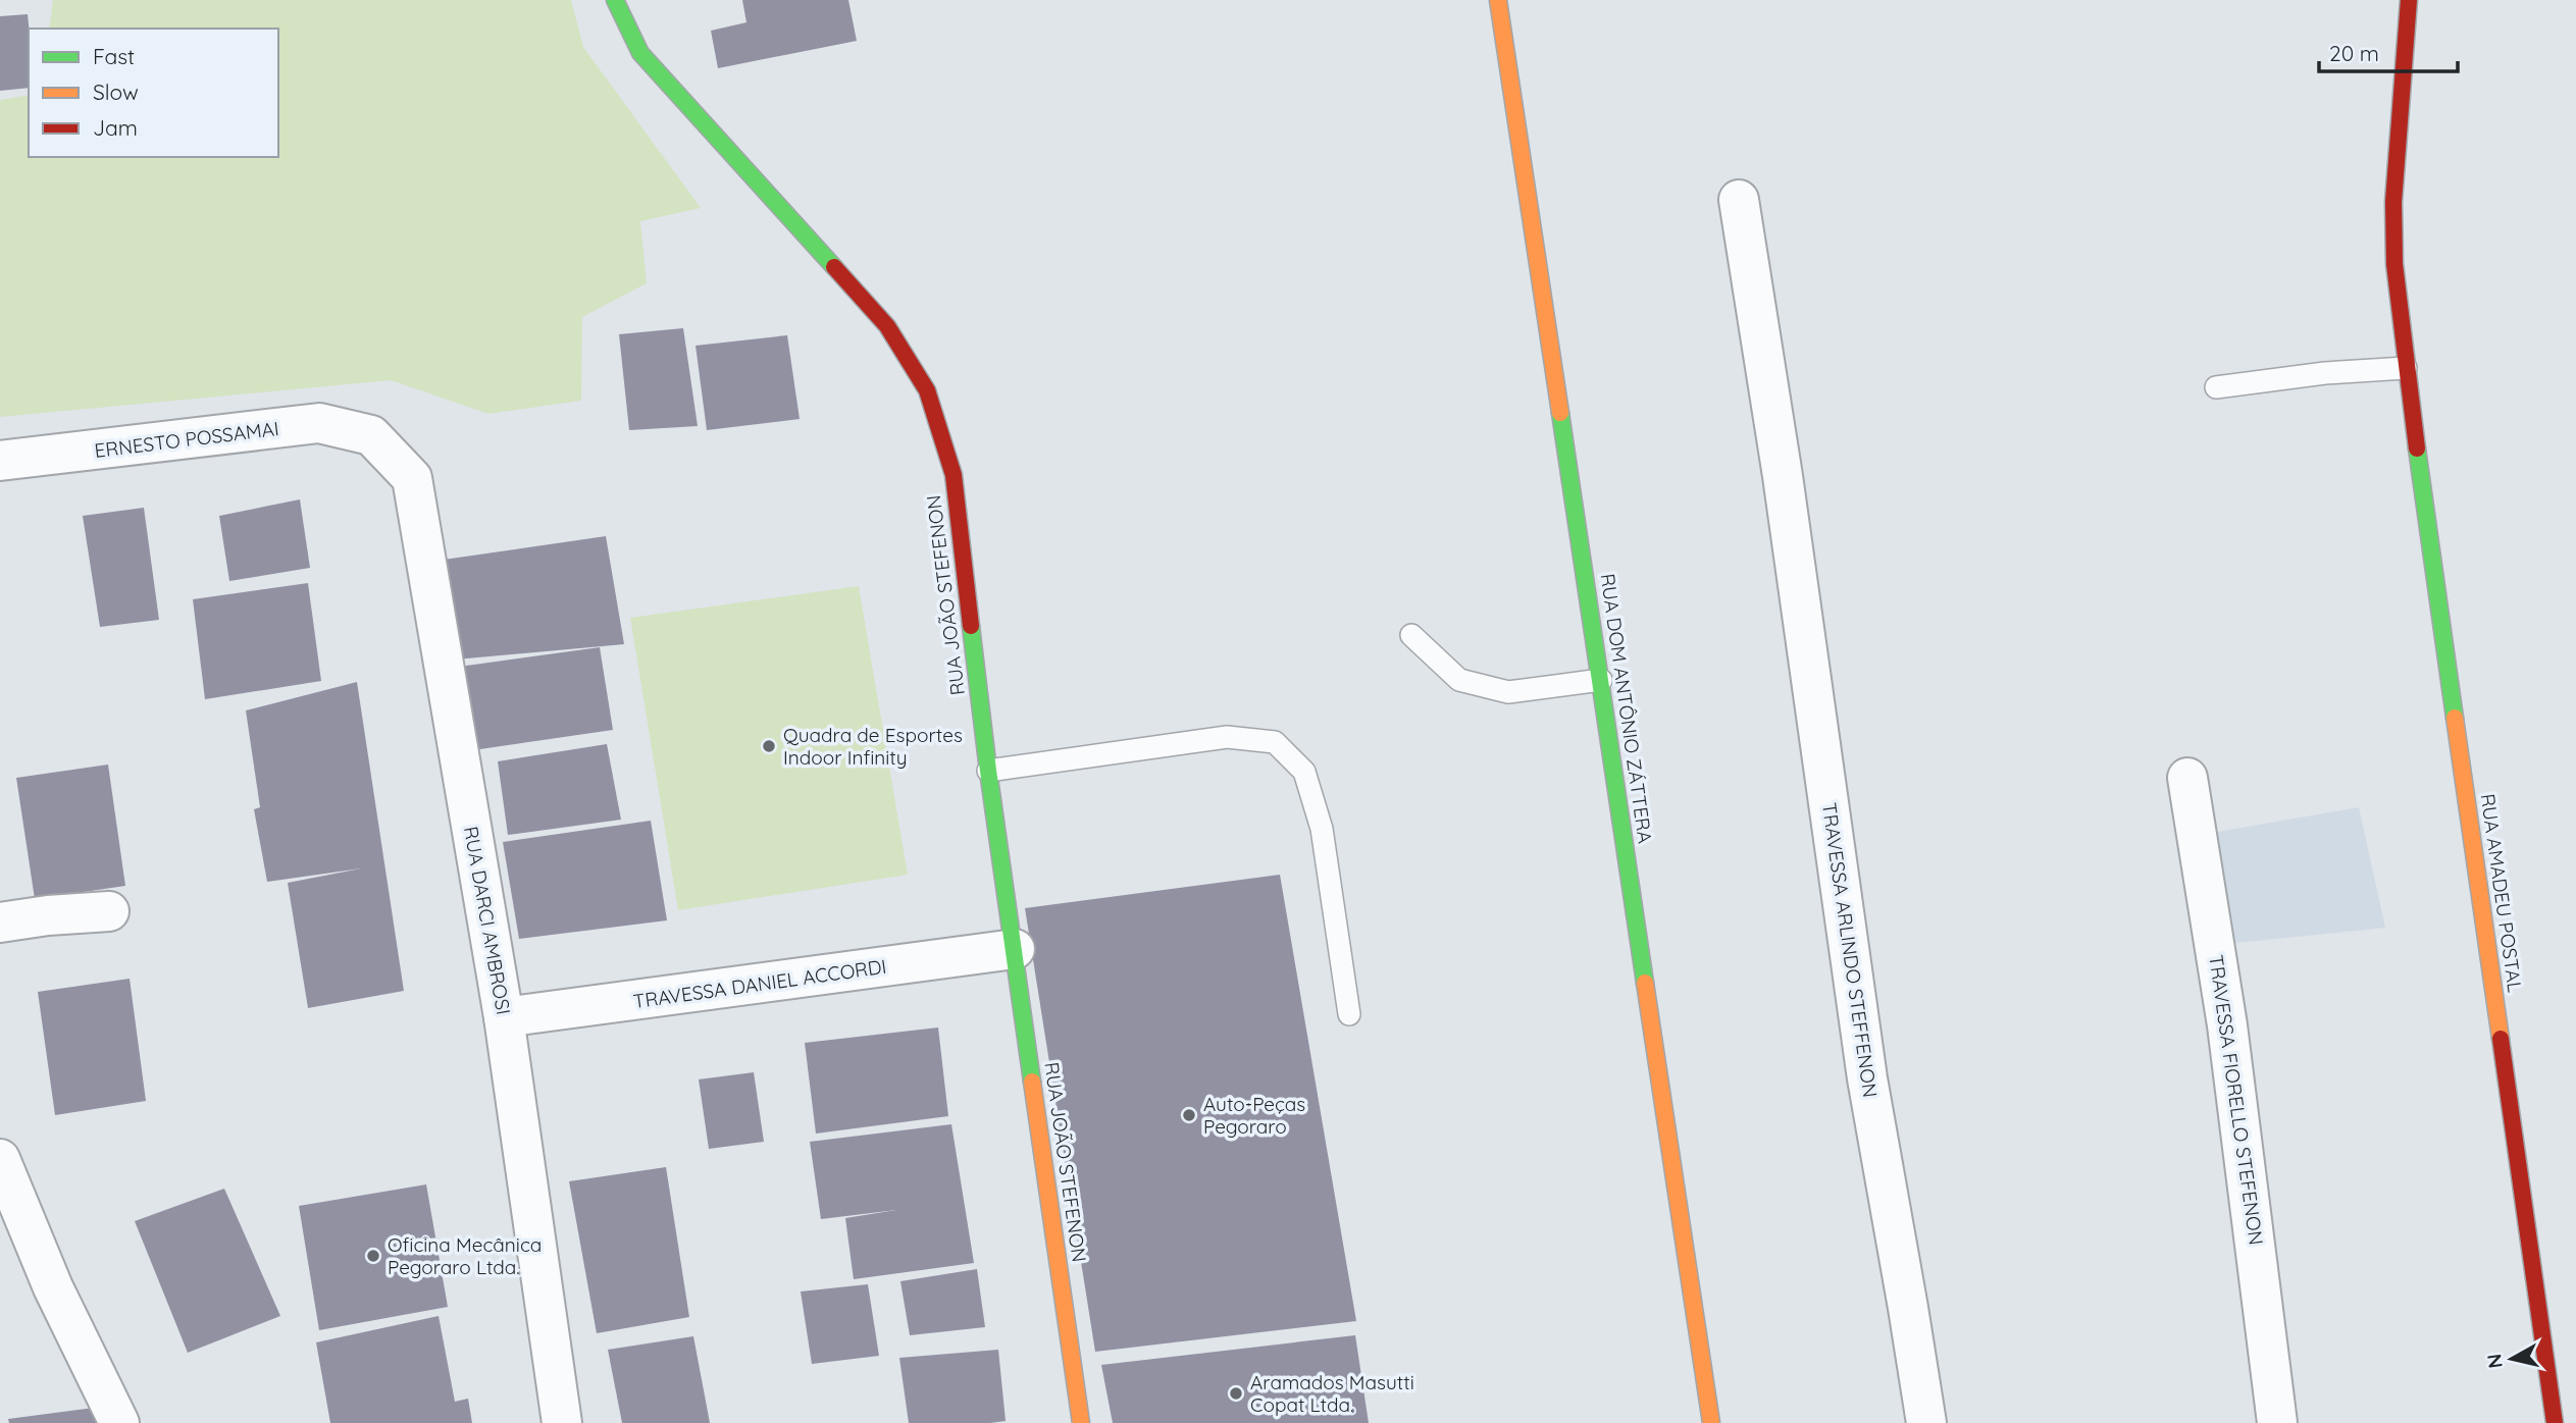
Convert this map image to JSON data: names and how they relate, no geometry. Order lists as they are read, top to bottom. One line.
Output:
{"streets":{"street":["ERNESTO POSSAMAI","RUA JOÃO STEFENON","RUA DOM ANTÔNIO ZÁTTERA","RUA AMADEU POSTAL","RUA DARCI AMBROSI","TRAVESSA ARLINDO STEFFENON","TRAVESSA DANIEL ACCORDI","TRAVESSA FIORELLO STEFENON"]},"crossings":[["ERNESTO POSSAMAI","RUA DARCI AMBROSI"],["RUA JOÃO STEFENON","TRAVESSA DANIEL ACCORDI"],["RUA DARCI AMBROSI","TRAVESSA DANIEL ACCORDI"]],"places":["Quadra de Esportes Indoor Infinity","Auto-Peças Pegoraro","Oficina Mecânica Pegoraro Ltda.","Aramados Masutti Copat Ltda."],"legend":["Fast","Slow","Jam"],"scale_bar":"20 m","north":"left"}
